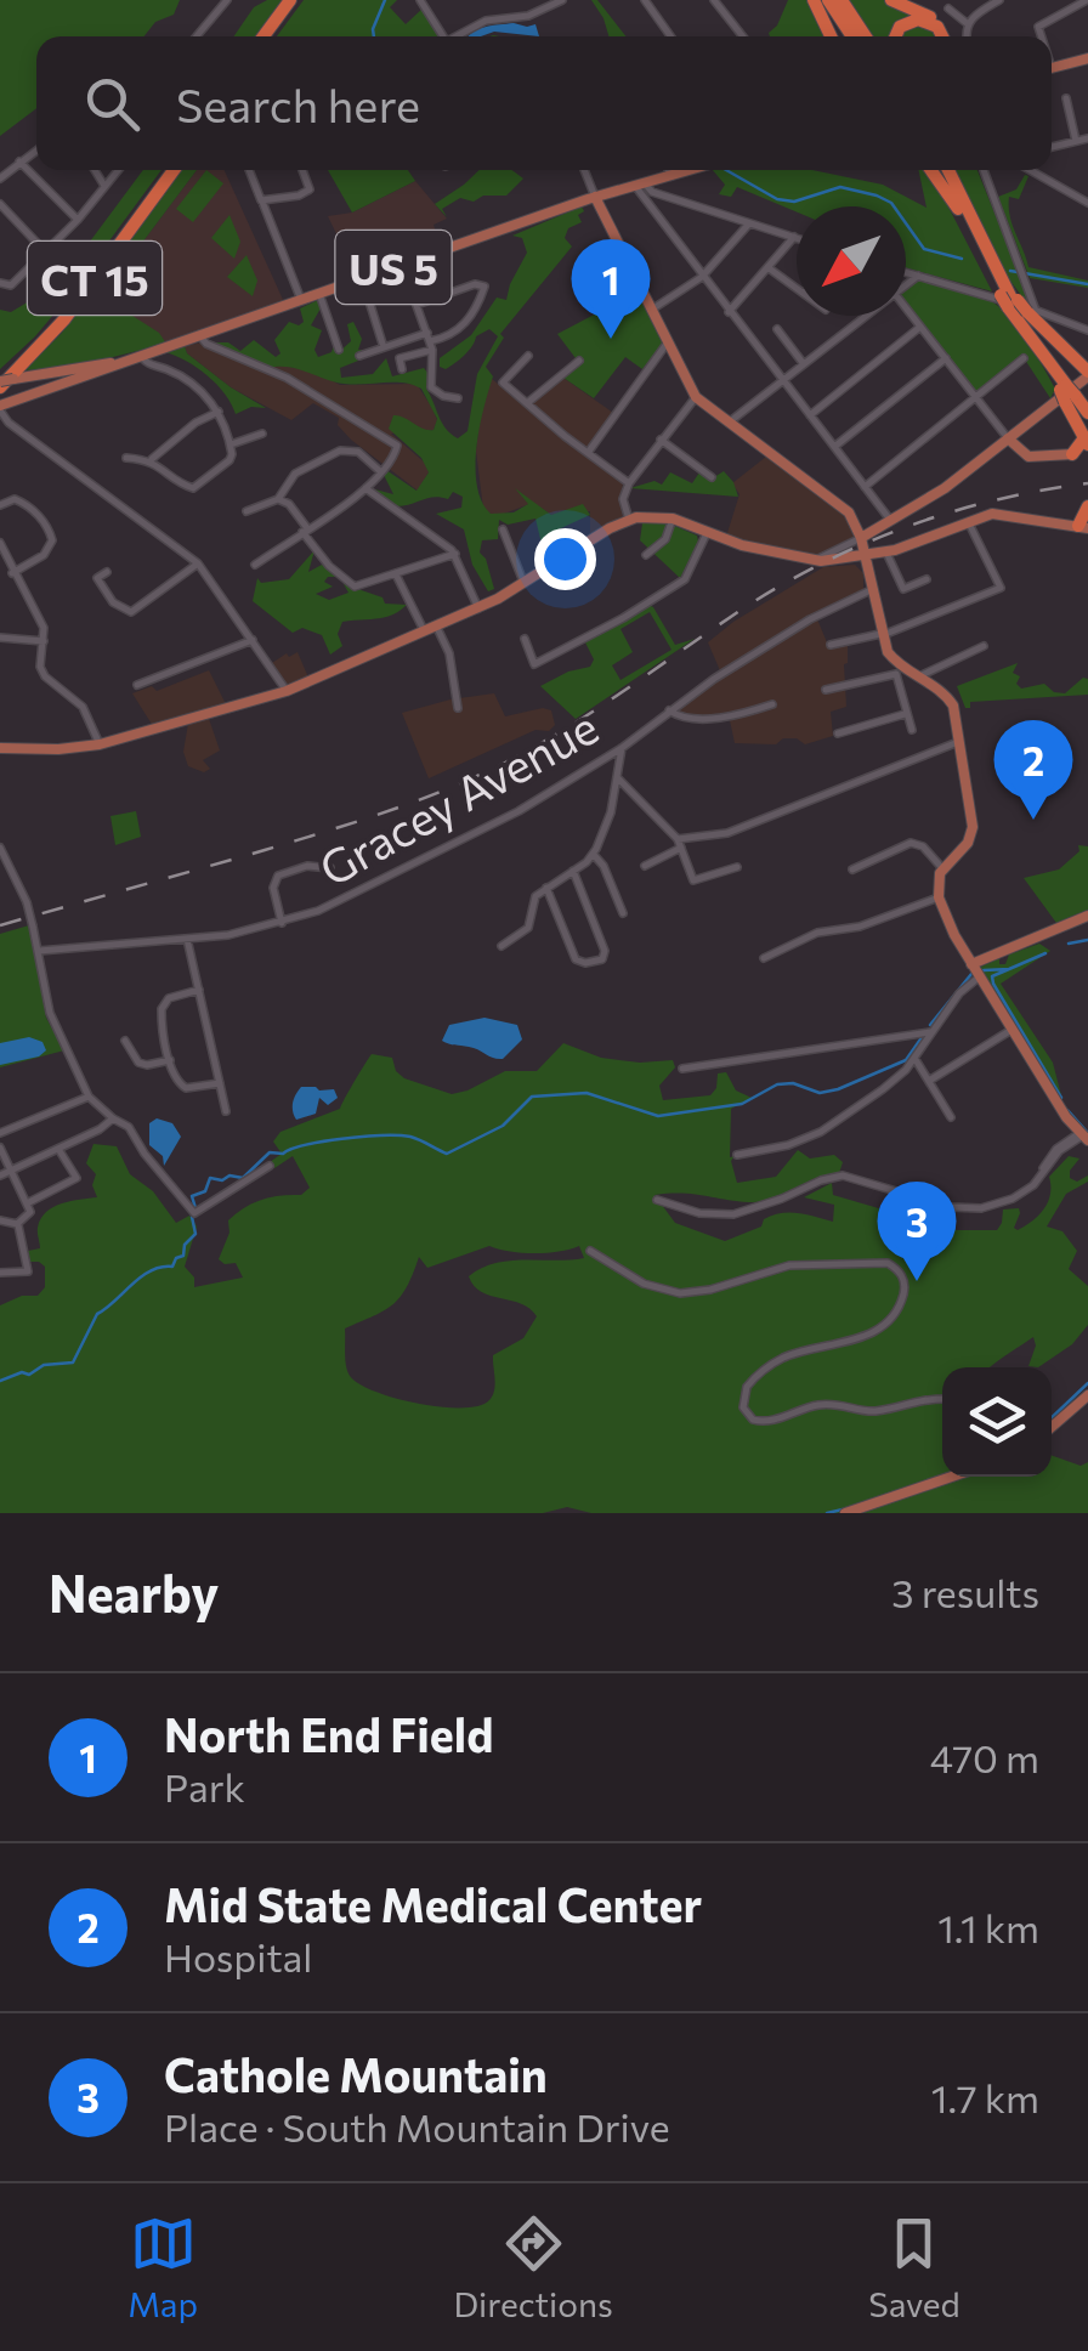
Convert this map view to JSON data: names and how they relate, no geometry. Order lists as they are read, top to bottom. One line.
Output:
{"streets":{"highway":["CT 15"],"main road":["US 5"],"street":["Gracey Avenue"]},"crossings":[["US 5","CT 15"]],"north":"bottom left","page":{"search":"Search here","pins":["1","2","3"],"heading":["Nearby","3 results"],"list":[{"mark":"1","name":"North End Field","note":"Park","value":"470 m"},{"mark":"2","name":"Mid State Medical Center","note":"Hospital","value":"1.1 km"},{"mark":"3","name":"Cathole Mountain","note":"Place · South Mountain Drive","value":"1.7 km"}],"nav":["Map","Directions","Saved"]}}
